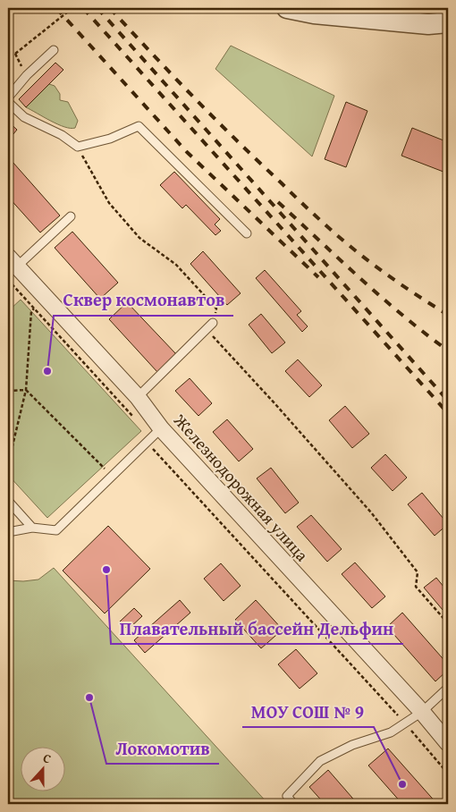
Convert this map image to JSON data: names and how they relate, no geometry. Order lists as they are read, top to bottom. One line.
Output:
{"streets":{"street":["Железнодорожная улица"]},"places":["Сквер космонавтов","Плавательный бассейн Дельфин","Локомотив","МОУ СОШ № 9"],"north":"top"}
